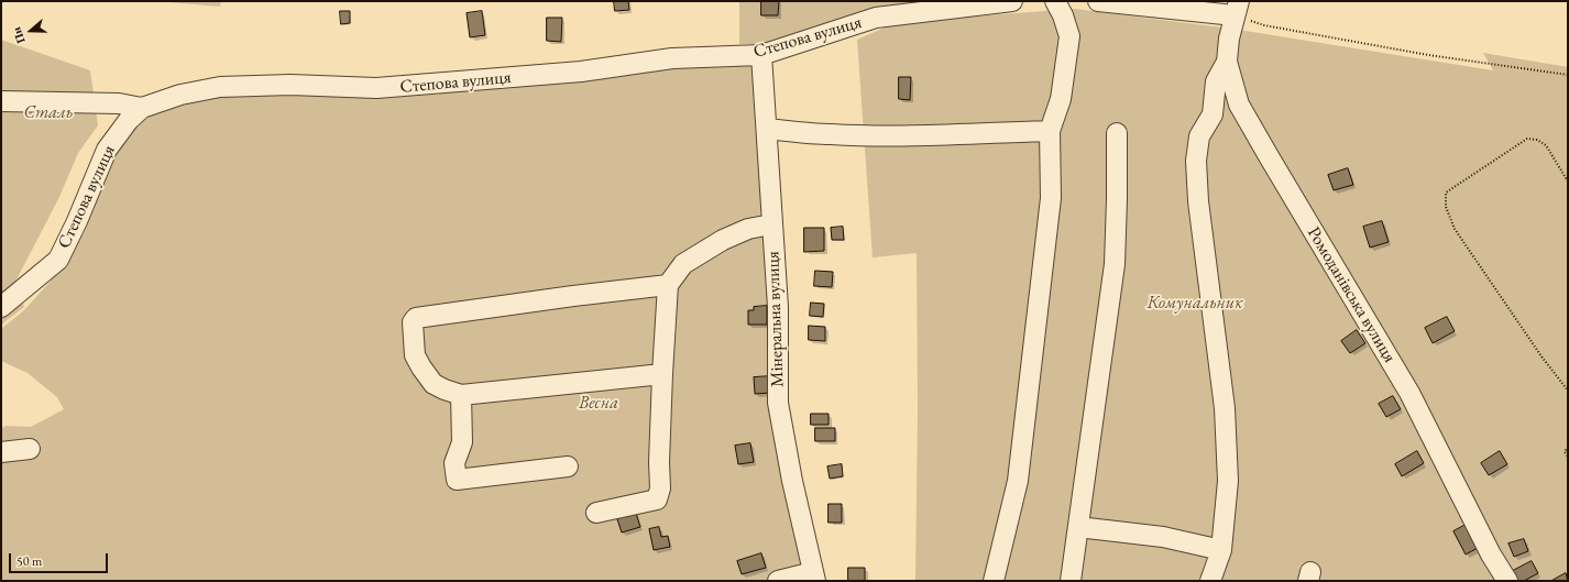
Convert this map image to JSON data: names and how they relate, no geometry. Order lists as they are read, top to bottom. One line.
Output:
{"streets":{"street":["Степова вулиця","Ромоданівська вулиця","Мінеральна вулиця"]},"crossings":[["Степова вулиця","Мінеральна вулиця"]],"parks":["Сталь","Комунальник","Весна"],"scale_bar":"50 m","north":"left"}
